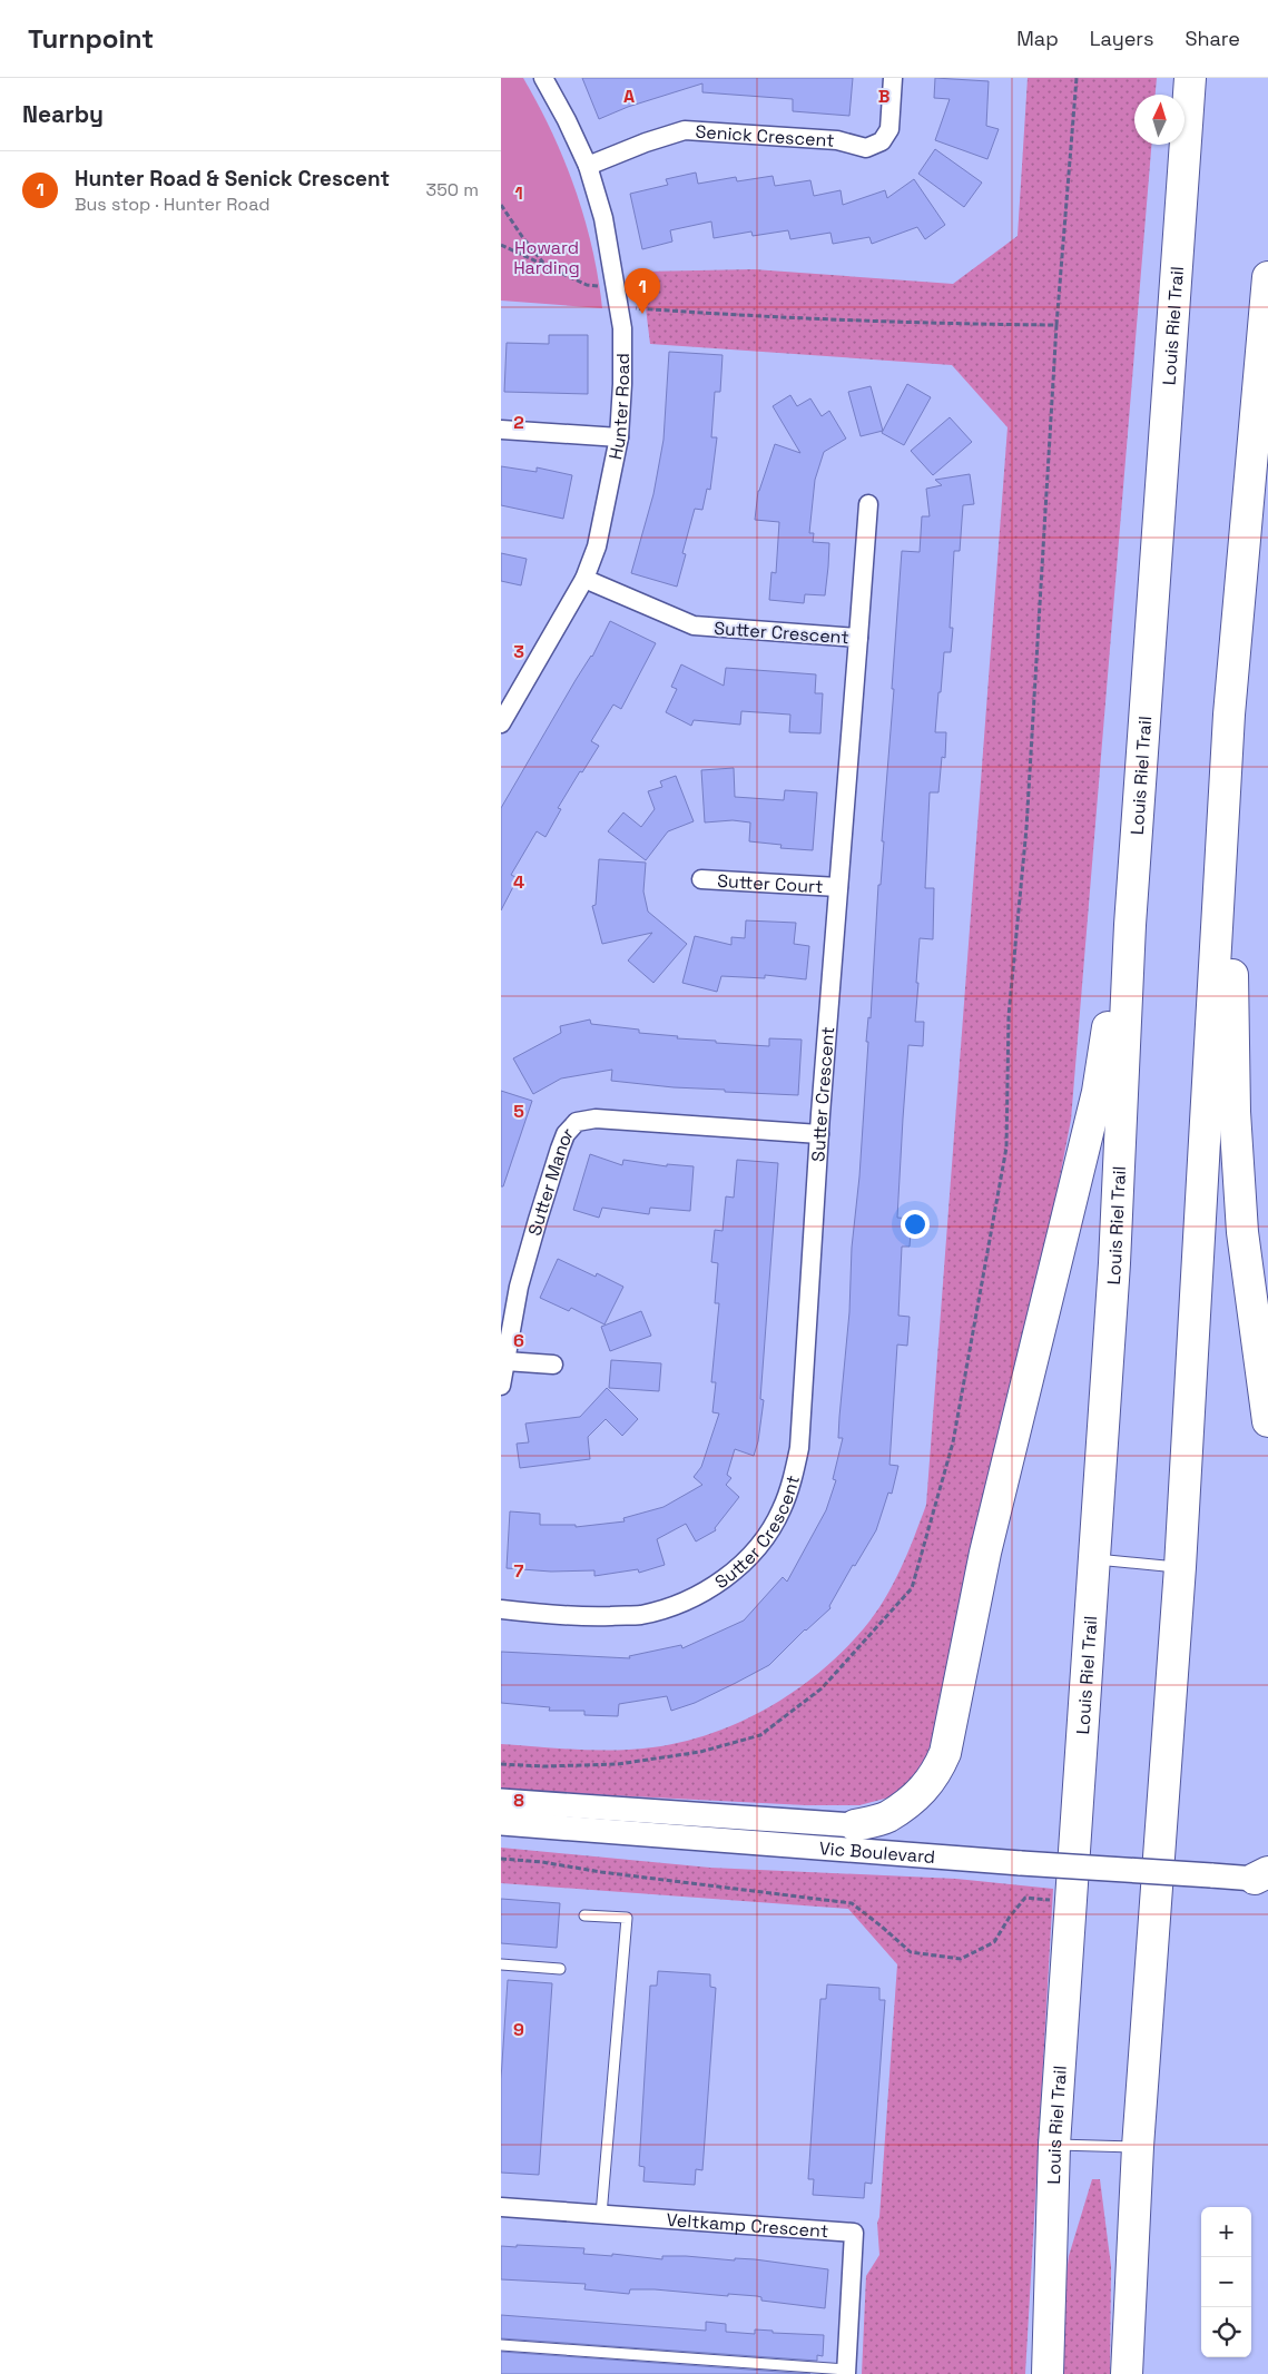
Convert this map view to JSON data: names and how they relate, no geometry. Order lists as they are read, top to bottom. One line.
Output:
{"streets":{"highway":["Louis Riel Trail"],"street":["Senick Crescent","Hunter Road","Sutter Crescent","Sutter Court","Sutter Manor","Vic Boulevard","Veltkamp Crescent"]},"crossings":[["Senick Crescent","Hunter Road"],["Hunter Road","Sutter Crescent"],["Sutter Crescent","Sutter Court"],["Sutter Crescent","Sutter Manor"]],"parks":["Howard Harding"],"north":"top","page":{"header":"Turnpoint","nav":["Map","Layers","Share"],"heading":"Nearby","list":[{"mark":"1","name":"Hunter Road & Senick Crescent","note":"Bus stop · Hunter Road","value":"350 m"}],"pins":"1","map_buttons":["+","−"]},"grid":{"columns":["A","B"],"rows":["1","2","3","4","5","6","7","8","9"]}}
